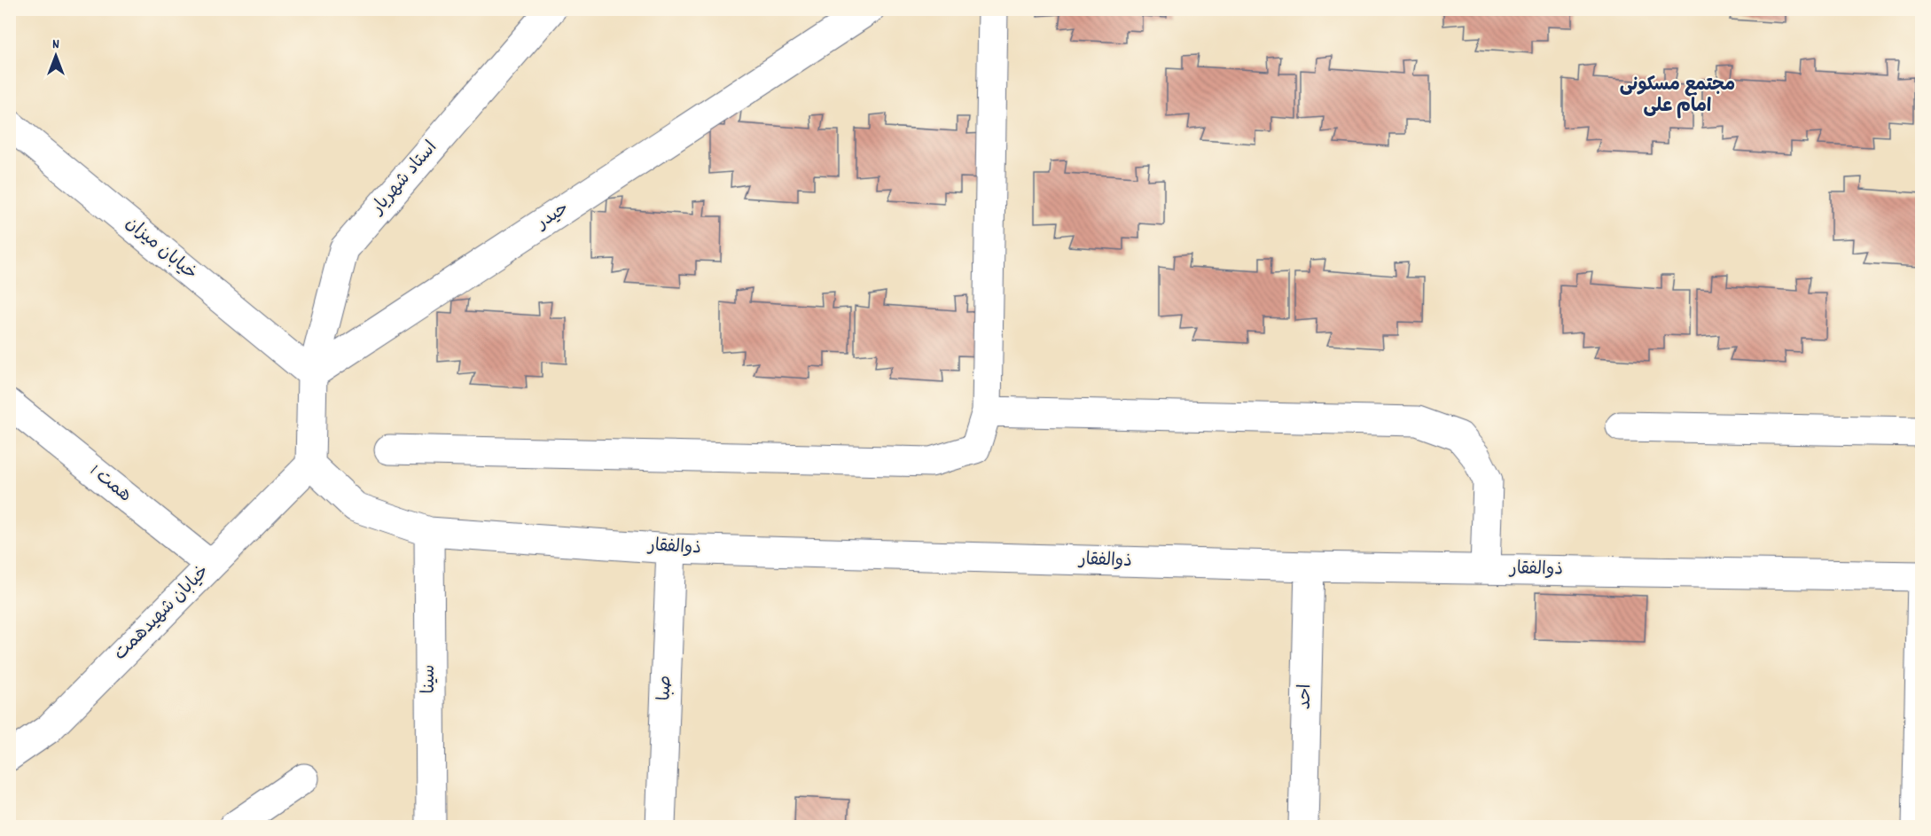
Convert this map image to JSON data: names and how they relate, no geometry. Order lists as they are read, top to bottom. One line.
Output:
{"streets":{"street":["استاد شهریار","حیدر","خیابان میزان","همت 1","ذوالفقار","خیابان شهیدهمت","سینا","صبا","احد"]},"crossings":[["استاد شهریار","حیدر"],["استاد شهریار","خیابان میزان"],["حیدر","خیابان میزان"],["همت 1","خیابان شهیدهمت"],["ذوالفقار","خیابان شهیدهمت"],["ذوالفقار","سینا"],["ذوالفقار","صبا"],["ذوالفقار","احد"]],"districts":["مجتمع مسکونی امام علی"],"north":"top"}
